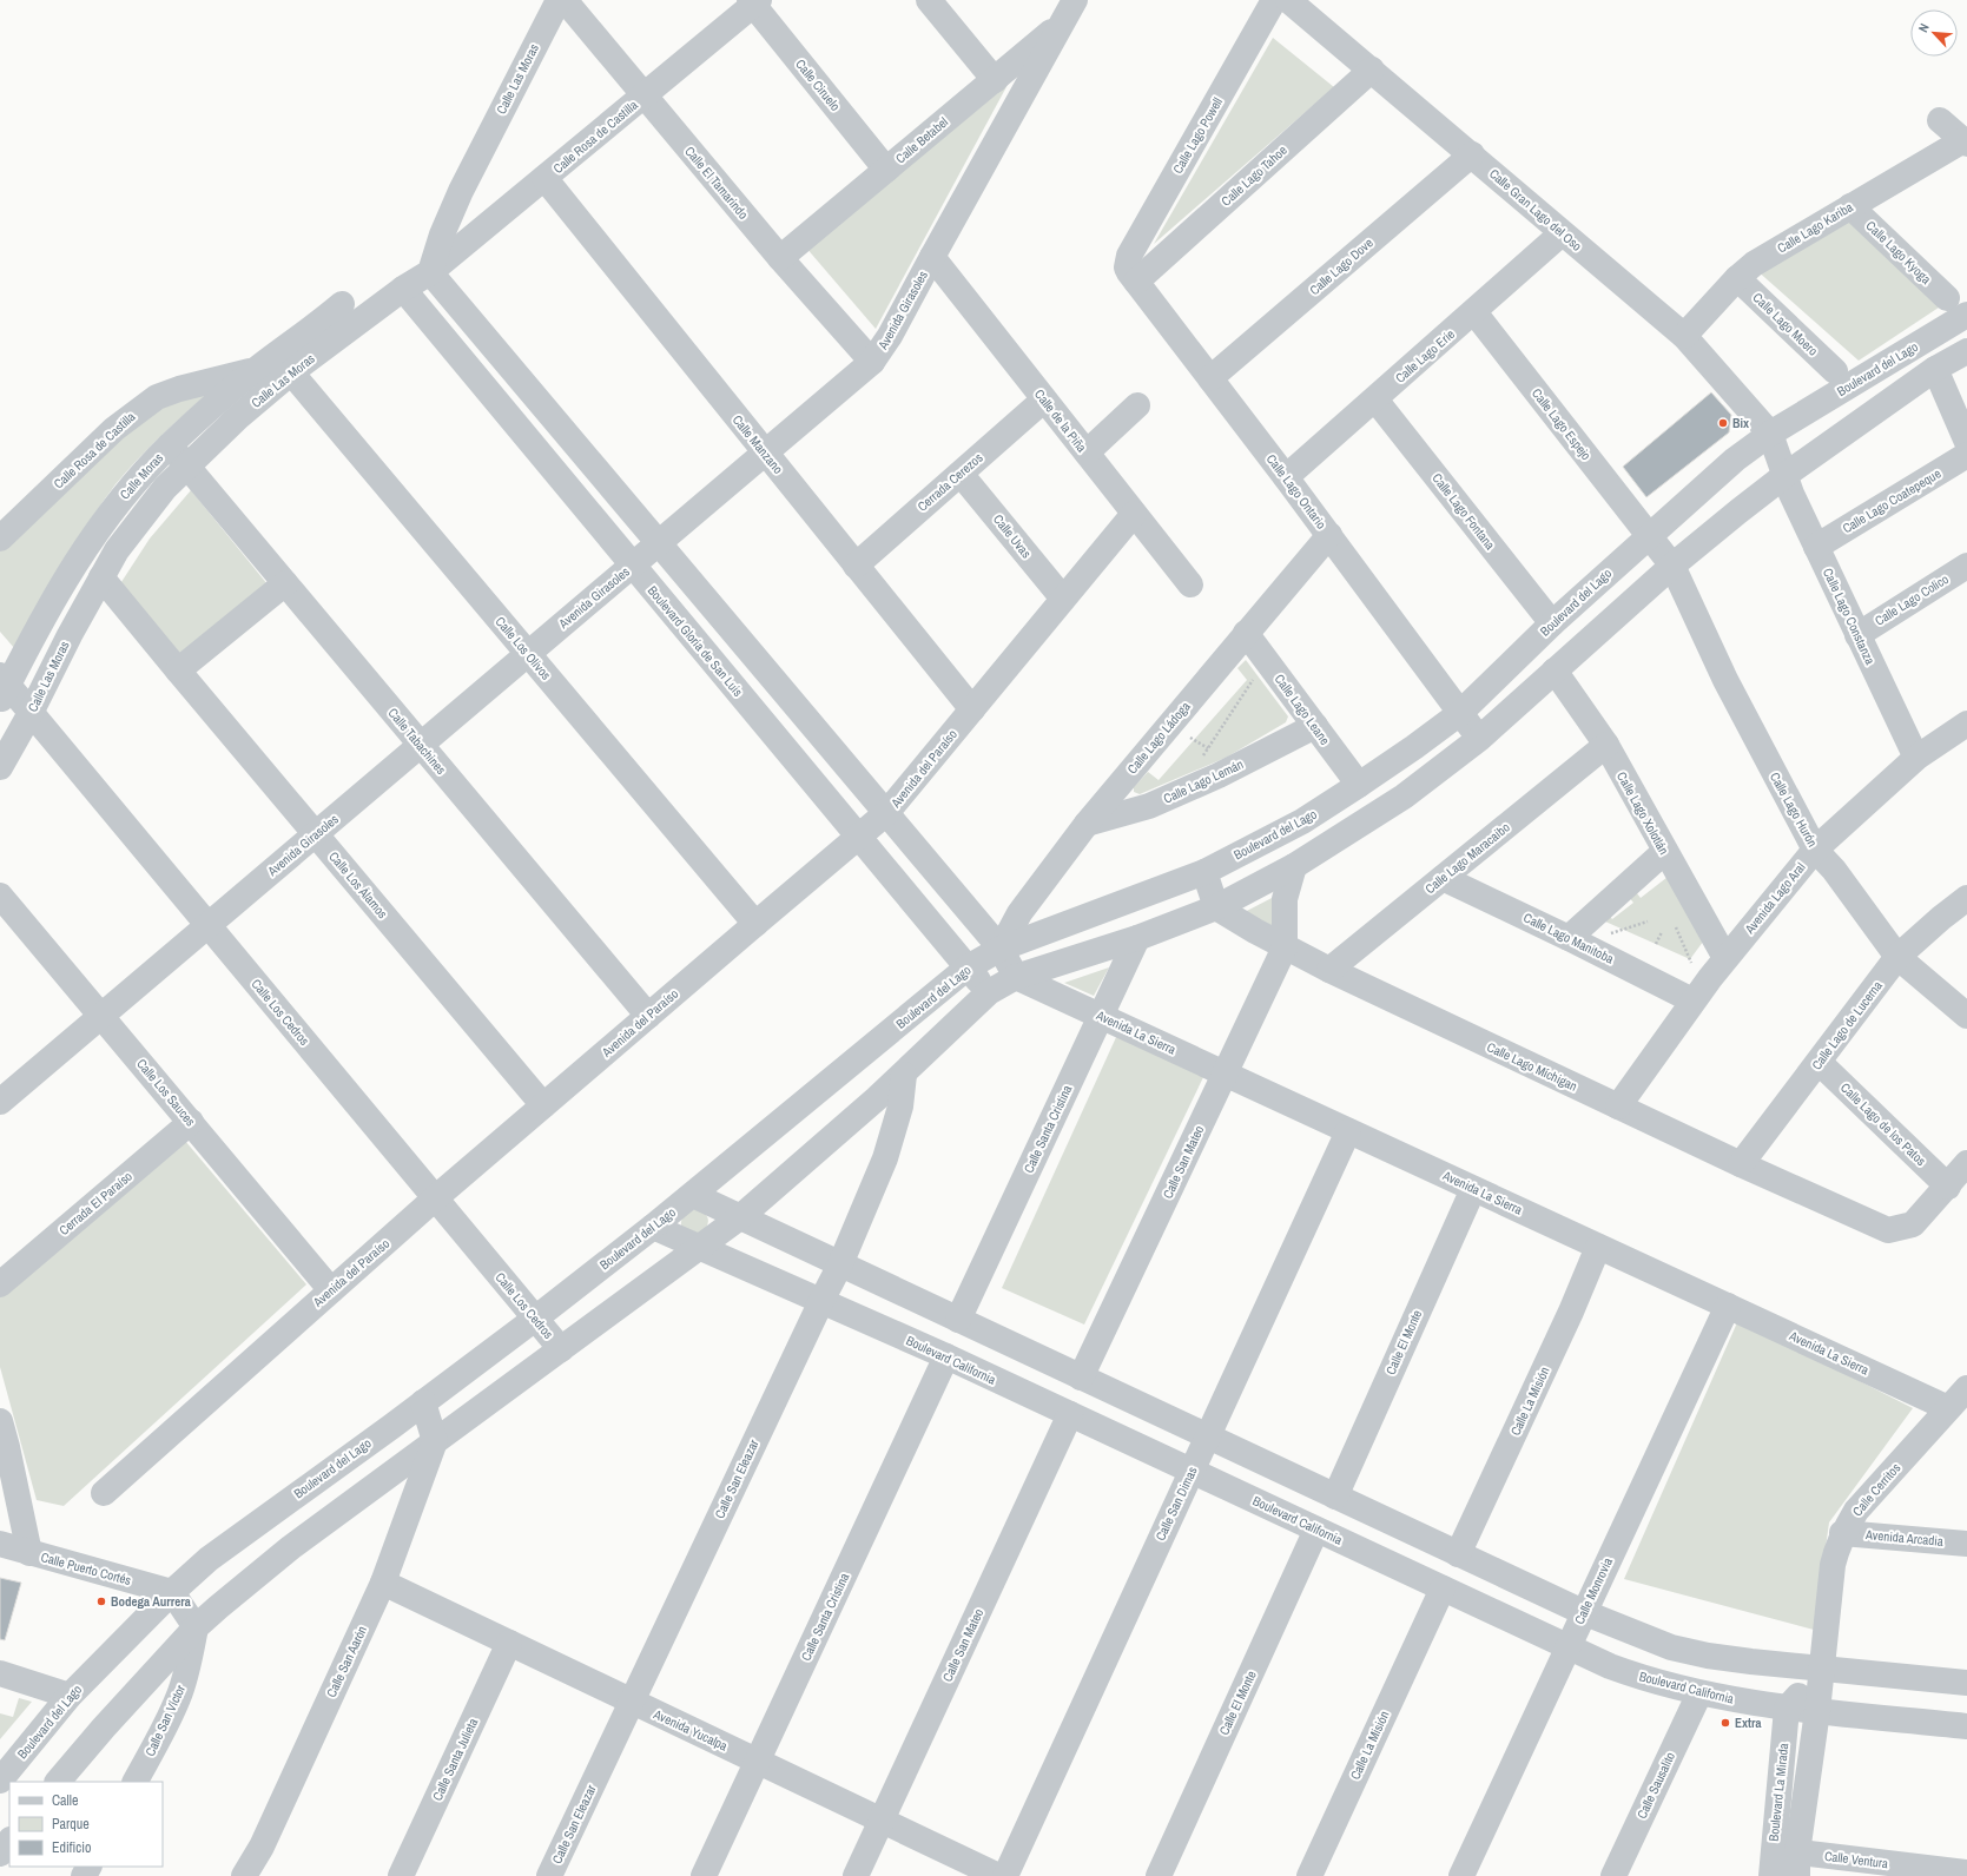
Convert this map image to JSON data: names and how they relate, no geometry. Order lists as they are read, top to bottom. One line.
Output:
{"streets":{"street":["Calle Las Moras","Calle Ciruelo","Calle Lago Powell","Calle Rosa de Castilla","Calle Betabel","Calle Lago Tahoe","Calle El Tamarindo","Calle Gran Lago del Oso","Calle Lago Kariba","Calle Lago Kyoga","Calle Lago Dove","Avenida Girasoles","Calle Lago Moero","Calle Lago Erie","Boulevard del Lago","Calle de la Piña","Calle Lago Espejo","Calle Manzano","Calle Moras","Cerrada Cerezos","Calle Lago Ontario","Calle Lago Coatepeque","Calle Lago Fontana","Calle Uvas","Calle Lago Colico","Calle Lago Constanza","Boulevard Gloria de San Luis","Calle Los Olivos","Calle Lago Leane","Calle Lago Ládoga","Calle Tabachines","Avenida del Paraíso","Calle Lago Lemán","Calle Lago Hurón","Calle Lago Xolotlán","Calle Lago Maracaibo","Calle Los Álamos","Avenida Lago Aral","Calle Lago Manitoba","Calle Los Cedros","Calle Lago de Lucerna","Avenida La Sierra","Calle Lago Míchigan","Calle Los Sauces","Calle Lago de los Patos","Calle Santa Cristina","Calle San Mateo","Cerrada El Paraíso","Calle El Monte","Boulevard California","Calle La Misión","Calle San Eleazar","Calle Cerritos","Calle San Dimas","Avenida Arcadia","Calle Puerto Cortés","Calle Monrovia","Calle San Aarón","Calle San Víctor","Avenida Yucalpa","Calle Santa Julieta","Calle Sausalito","Boulevard La Mirada","Calle Ventura"]},"crossings":[["Calle Las Moras","Calle Rosa de Castilla"],["Calle Las Moras","Calle Moras"],["Calle Las Moras","Boulevard Gloria de San Luis"],["Calle Las Moras","Calle Los Olivos"],["Calle Las Moras","Calle Tabachines"],["Calle Las Moras","Calle Los Álamos"],["Calle Las Moras","Calle Los Cedros"],["Calle Ciruelo","Calle Rosa de Castilla"],["Calle Ciruelo","Calle Betabel"],["Calle Lago Powell","Calle Lago Tahoe"],["Calle Lago Powell","Calle Lago Ontario"],["Calle Rosa de Castilla","Calle El Tamarindo"],["Calle Rosa de Castilla","Calle Manzano"],["Calle Rosa de Castilla","Calle Moras"],["Calle Betabel","Calle El Tamarindo"],["Calle Betabel","Avenida Girasoles"],["Calle Lago Tahoe","Calle Gran Lago del Oso"],["Calle Lago Tahoe","Calle Lago Ontario"],["Calle El Tamarindo","Avenida Girasoles"],["Calle Gran Lago del Oso","Calle Lago Kariba"],["Calle Gran Lago del Oso","Calle Lago Dove"],["Calle Gran Lago del Oso","Calle Lago Erie"],["Calle Gran Lago del Oso","Boulevard del Lago"],["Calle Gran Lago del Oso","Calle Lago Constanza"],["Calle Lago Kariba","Calle Lago Kyoga"],["Calle Lago Kariba","Calle Lago Moero"],["Calle Lago Dove","Calle Lago Ontario"],["Avenida Girasoles","Calle de la Piña"],["Avenida Girasoles","Calle Manzano"],["Avenida Girasoles","Boulevard Gloria de San Luis"],["Avenida Girasoles","Calle Los Olivos"],["Avenida Girasoles","Calle Tabachines"],["Avenida Girasoles","Calle Los Álamos"],["Avenida Girasoles","Calle Los Cedros"],["Avenida Girasoles","Calle Los Sauces"],["Calle Lago Erie","Calle Lago Espejo"],["Calle Lago Erie","Calle Lago Ontario"],["Calle Lago Erie","Calle Lago Fontana"],["Boulevard del Lago","Calle Lago Espejo"],["Boulevard del Lago","Calle Lago Ontario"],["Boulevard del Lago","Calle Lago Fontana"],["Boulevard del Lago","Calle Lago Constanza"],["Boulevard del Lago","Boulevard Gloria de San Luis"],["Boulevard del Lago","Calle Lago Leane"],["Boulevard del Lago","Calle Lago Ládoga"],["Boulevard del Lago","Calle Los Cedros"],["Boulevard del Lago","Boulevard California"],["Boulevard del Lago","Calle Puerto Cortés"],["Calle de la Piña","Cerrada Cerezos"],["Calle de la Piña","Avenida del Paraíso"],["Calle Lago Espejo","Calle Lago Hurón"],["Calle Manzano","Cerrada Cerezos"],["Calle Manzano","Avenida del Paraíso"],["Calle Moras","Calle Tabachines"],["Calle Moras","Calle Los Cedros"],["Cerrada Cerezos","Calle Uvas"],["Calle Lago Ontario","Calle Lago Ládoga"],["Calle Lago Coatepeque","Calle Lago Constanza"],["Calle Uvas","Avenida del Paraíso"],["Calle Lago Colico","Calle Lago Constanza"],["Calle Lago Constanza","Avenida Lago Aral"],["Boulevard Gloria de San Luis","Avenida del Paraíso"],["Calle Los Olivos","Avenida del Paraíso"],["Calle Lago Leane","Calle Lago Ládoga"],["Calle Lago Leane","Calle Lago Lemán"],["Calle Lago Ládoga","Calle Lago Lemán"],["Calle Tabachines","Avenida del Paraíso"],["Avenida del Paraíso","Calle Los Álamos"],["Avenida del Paraíso","Calle Los Cedros"],["Avenida del Paraíso","Calle Los Sauces"],["Calle Lago Hurón","Avenida Lago Aral"],["Calle Lago Hurón","Calle Lago de Lucerna"],["Calle Lago Xolotlán","Calle Lago Maracaibo"],["Calle Lago Xolotlán","Avenida Lago Aral"],["Calle Lago Maracaibo","Calle Lago Manitoba"],["Calle Lago Maracaibo","Calle Lago Míchigan"],["Avenida Lago Aral","Calle Lago Manitoba"],["Avenida Lago Aral","Calle Lago Míchigan"],["Calle Lago de Lucerna","Calle Lago Míchigan"],["Calle Lago de Lucerna","Calle Lago de los Patos"],["Avenida La Sierra","Calle Santa Cristina"],["Avenida La Sierra","Calle San Mateo"],["Avenida La Sierra","Calle El Monte"],["Avenida La Sierra","Calle La Misión"],["Avenida La Sierra","Calle Cerritos"],["Avenida La Sierra","Calle San Dimas"],["Avenida La Sierra","Calle Monrovia"],["Calle Lago Míchigan","Calle Lago de los Patos"],["Calle Lago Míchigan","Calle San Mateo"],["Calle Los Sauces","Cerrada El Paraíso"],["Calle Santa Cristina","Boulevard California"],["Calle Santa Cristina","Avenida Yucalpa"],["Calle San Mateo","Boulevard California"],["Calle San Mateo","Avenida Yucalpa"],["Calle El Monte","Boulevard California"],["Boulevard California","Calle La Misión"],["Boulevard California","Calle San Eleazar"],["Boulevard California","Calle Cerritos"],["Boulevard California","Calle San Dimas"],["Boulevard California","Calle Monrovia"],["Boulevard California","Calle Sausalito"],["Boulevard California","Boulevard La Mirada"],["Calle San Eleazar","Avenida Yucalpa"],["Calle Cerritos","Avenida Arcadia"],["Calle Cerritos","Boulevard La Mirada"],["Calle San Aarón","Avenida Yucalpa"],["Avenida Yucalpa","Calle Santa Julieta"],["Boulevard La Mirada","Calle Ventura"]],"places":["Bix","Bodega Aurrera","Extra"],"legend":["Calle","Parque","Edificio"],"north":"top left"}
